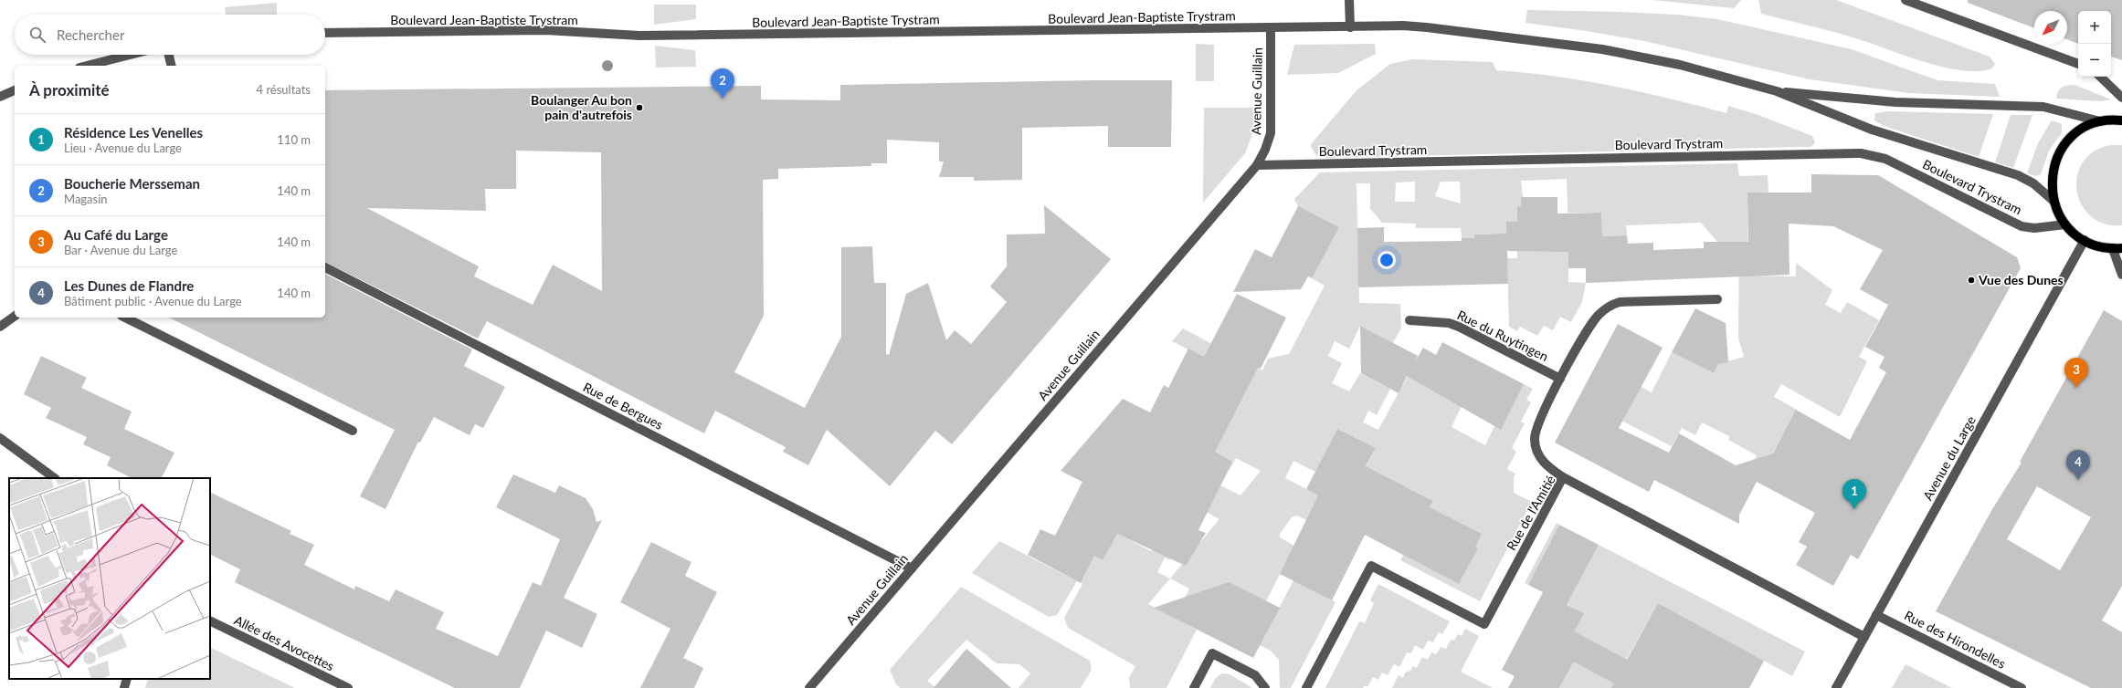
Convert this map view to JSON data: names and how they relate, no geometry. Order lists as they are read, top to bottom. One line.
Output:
{"streets":{"street":["Boulevard Jean-Baptiste Trystram","Avenue Guillain","Boulevard Trystram","Rue du Ruytingen","Rue de Bergues","Avenue du Large","Rue de l'Amitié","Rue des Hirondelles","Allée des Avocettes"]},"crossings":[["Boulevard Jean-Baptiste Trystram","Avenue Guillain"],["Boulevard Jean-Baptiste Trystram","Boulevard Trystram"],["Avenue Guillain","Boulevard Trystram"],["Avenue Guillain","Rue de Bergues"],["Avenue du Large","Rue de l'Amitié"],["Avenue du Large","Rue des Hirondelles"]],"places":["Boulanger Au bon pain d'autrefois","Vue des Dunes"],"north":"bottom left","page":{"map_buttons":["+","−"],"search":"Rechercher","heading":["À proximité","4 résultats"],"pins":["2","3","4","1"],"list":[{"mark":"1","name":"Résidence Les Venelles","note":"Lieu · Avenue du Large","value":"110 m"},{"mark":"2","name":"Boucherie Mersseman","note":"Magasin","value":"140 m"},{"mark":"3","name":"Au Café du Large","note":"Bar · Avenue du Large","value":"140 m"},{"mark":"4","name":"Les Dunes de Flandre","note":"Bâtiment public · Avenue du Large","value":"140 m"}]}}
